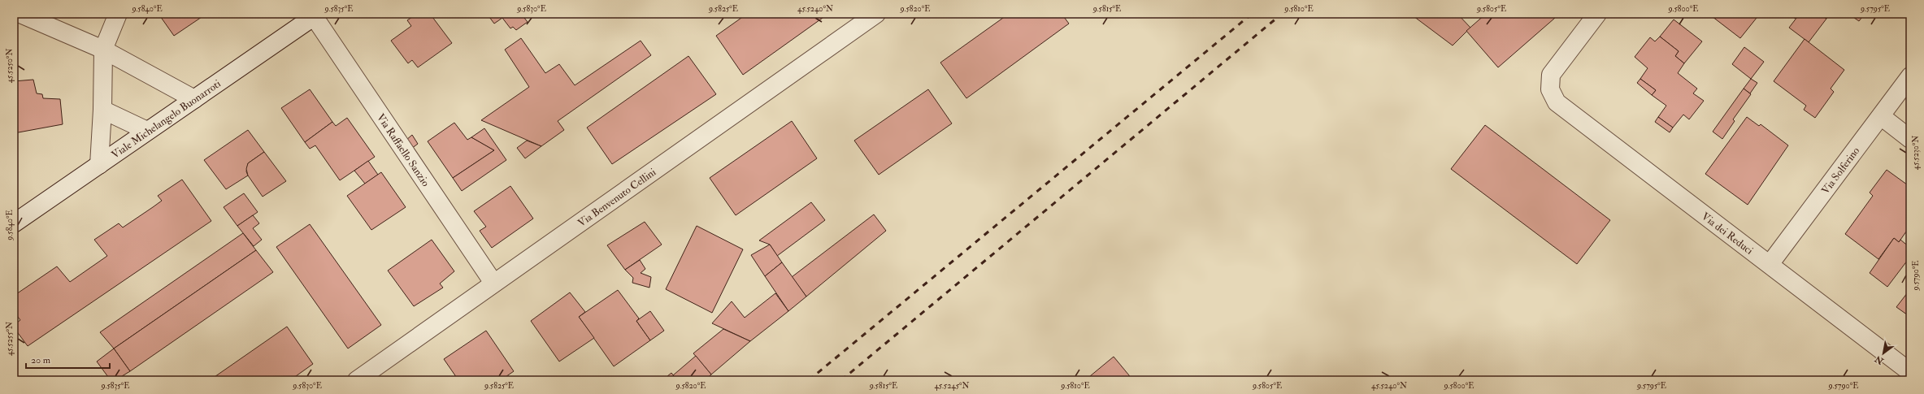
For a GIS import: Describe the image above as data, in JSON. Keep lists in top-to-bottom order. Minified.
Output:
{"streets":{"street":["Viale Michelangelo Buonarroti","Via Raffaello Sanzio","Via Solferino","Via Benvenuto Cellini","Via dei Reduci"]},"crossings":[["Viale Michelangelo Buonarroti","Via Raffaello Sanzio"],["Via Raffaello Sanzio","Via Benvenuto Cellini"],["Via Solferino","Via dei Reduci"]],"scale_bar":"20 m","north":"bottom left","coordinates":["9.5840°E","9.5835°E","9.5830°E","9.5825°E","45.5240°N","9.5820°E","9.5815°E","9.5810°E","9.5805°E","9.5800°E","9.5795°E","45.5250°N","45.5230°N","9.5790°E","45.5255°N","45.5245°N"]}
